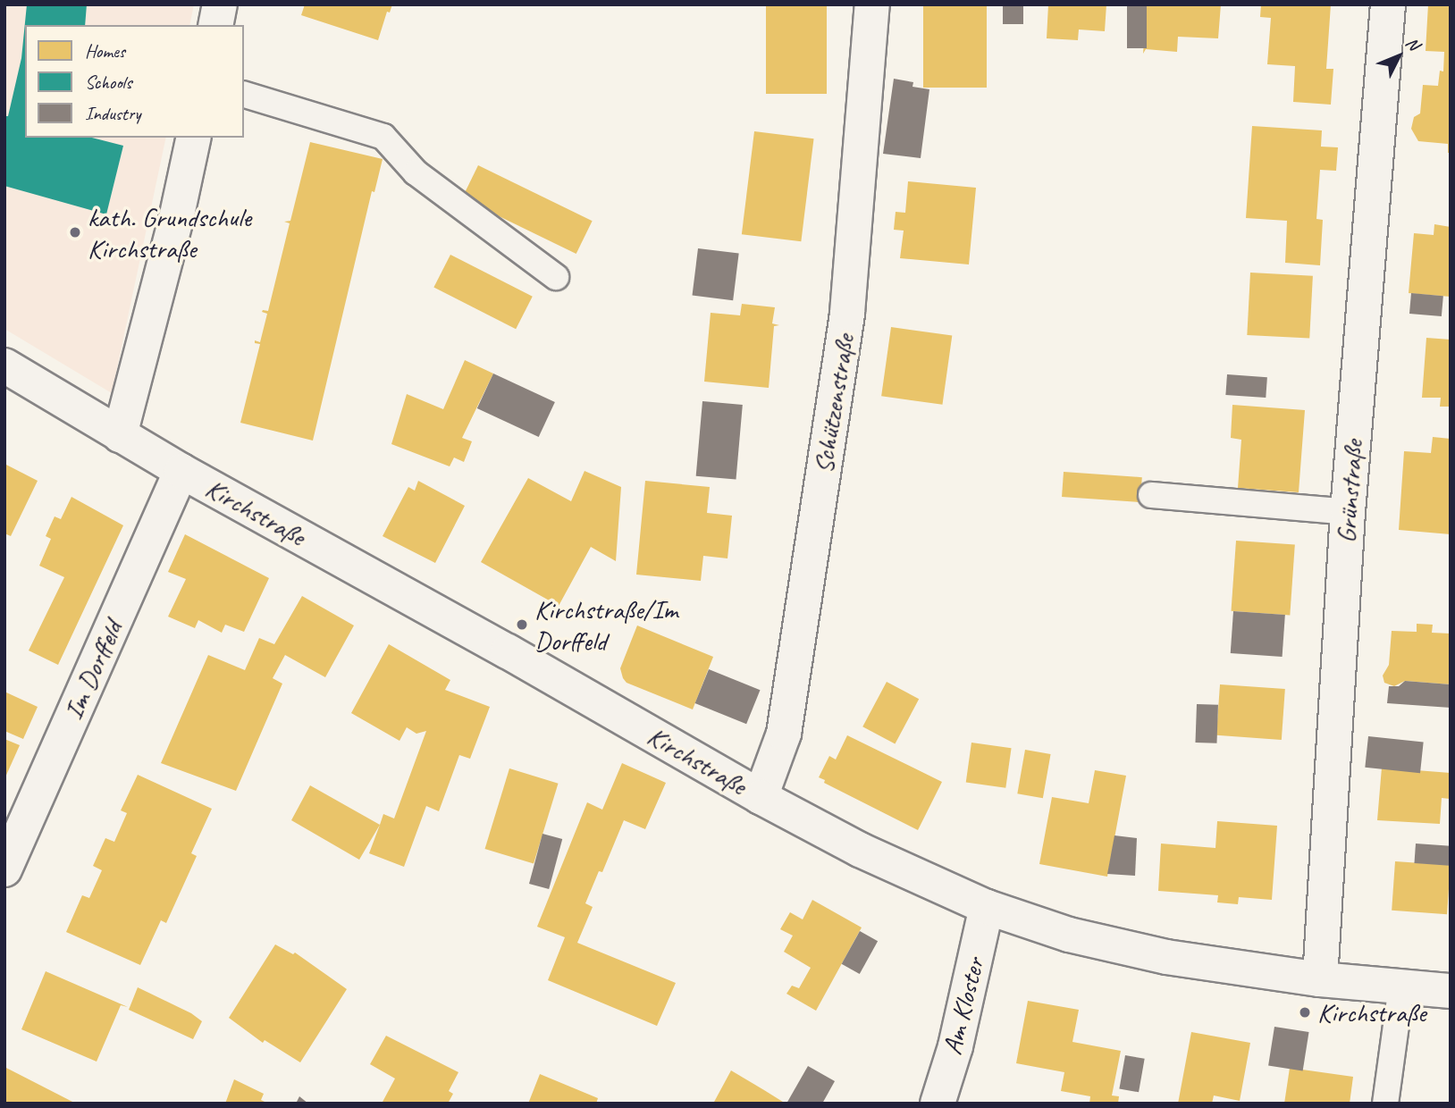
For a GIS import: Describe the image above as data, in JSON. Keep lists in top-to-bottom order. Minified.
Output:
{"streets":{"street":["Schützenstraße","Grünstraße","Kirchstraße","Im Dorffeld","Am Kloster"]},"crossings":[["Schützenstraße","Kirchstraße"],["Grünstraße","Kirchstraße"],["Kirchstraße","Im Dorffeld"],["Kirchstraße","Am Kloster"]],"places":["kath. Grundschule Kirchstraße","Kirchstraße/Im Dorffeld","Kirchstraße"],"legend":["Homes","Schools","Industry"],"north":"top right"}
